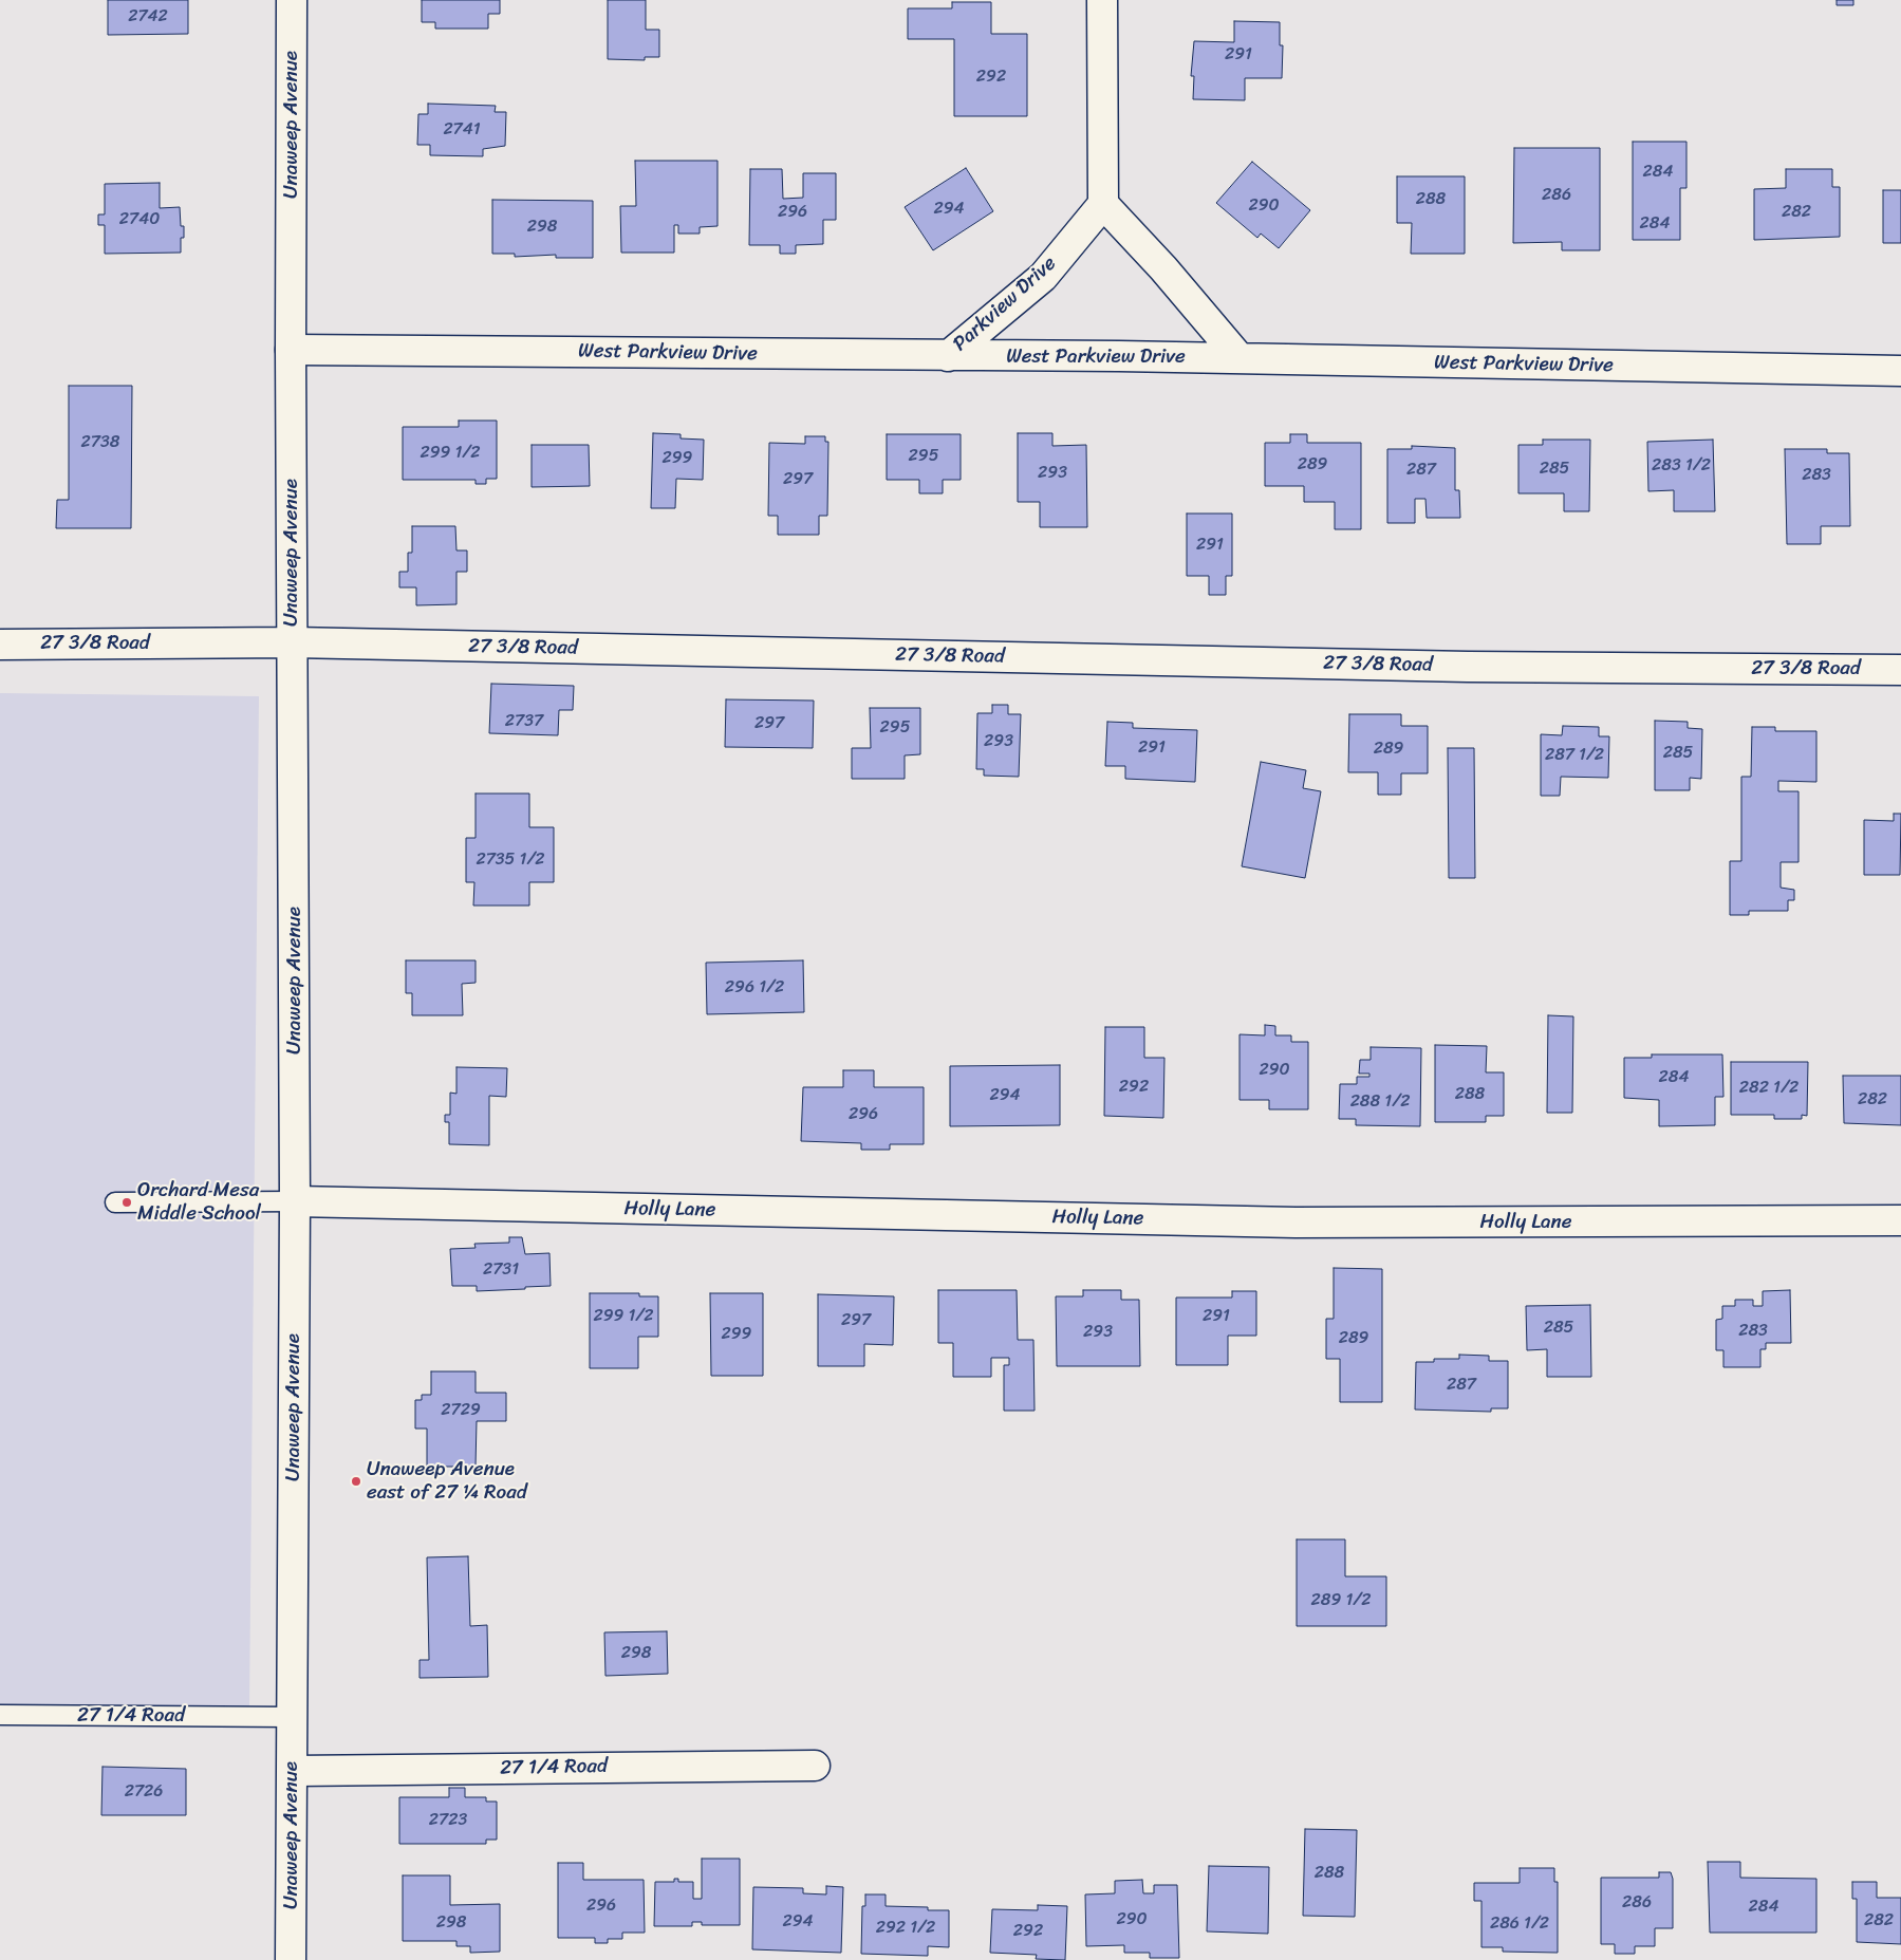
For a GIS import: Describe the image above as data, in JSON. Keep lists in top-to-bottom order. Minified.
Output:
{"streets":{"street":["Unaweep Avenue","Parkview Drive","West Parkview Drive","27 3/8 Road","Holly Lane","27 1/4 Road"]},"crossings":[["Unaweep Avenue","West Parkview Drive"],["Unaweep Avenue","27 3/8 Road"],["Unaweep Avenue","Holly Lane"],["Unaweep Avenue","27 1/4 Road"],["Parkview Drive","West Parkview Drive"]],"places":["Orchard Mesa Middle School","Unaweep Avenue east of 27 ¼ Road"],"house_numbers":["2742","291","292","2741","284","286","288","290","294","296","282","2740","284","298","2738","299 1/2","295","299","289","283 1/2","285","287","293","283","297","291","2737","297","295","293","291","289","285","287 1/2","2735 1/2","296 1/2","290","284","292","282 1/2","288","294","282","288 1/2","296","2731","299 1/2","291","297","285","283","293","299","289","287","2729","289 1/2","298","2726","2723","288","286","296","284","290","282","294","298","286 1/2","292 1/2","292"]}
